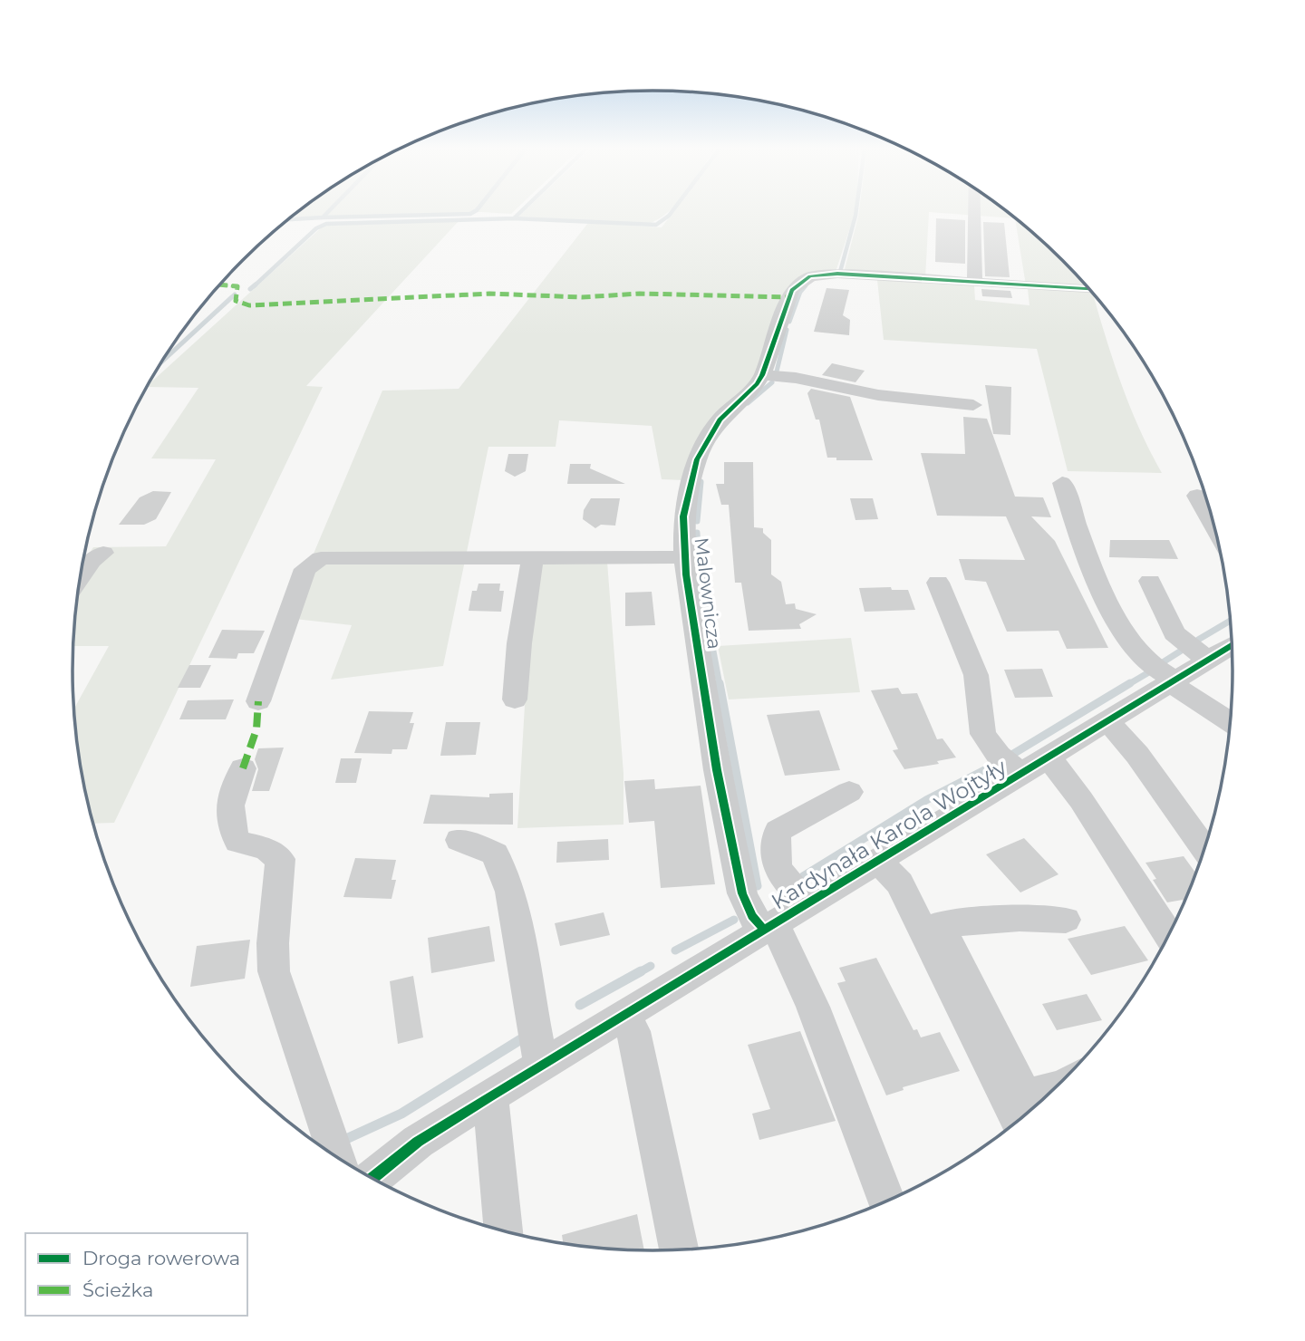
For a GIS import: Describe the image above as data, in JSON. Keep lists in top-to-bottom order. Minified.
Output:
{"streets":{"street":["Malownicza","Kardynała Karola Wojtyły"]},"crossings":[["Malownicza","Kardynała Karola Wojtyły"]],"legend":["Droga rowerowa","Ścieżka"]}
